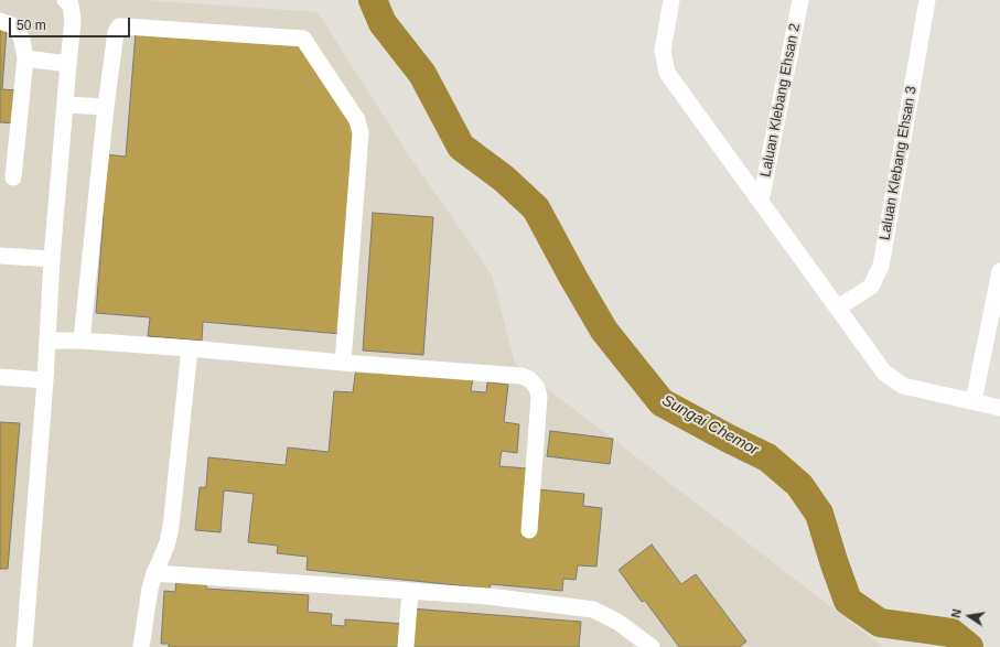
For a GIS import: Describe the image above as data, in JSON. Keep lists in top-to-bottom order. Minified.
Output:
{"streets":{"street":["Laluan Klebang Ehsan 2","Laluan Klebang Ehsan 3"]},"water":["Sungai Chemor"],"scale_bar":"50 m","north":"left"}
